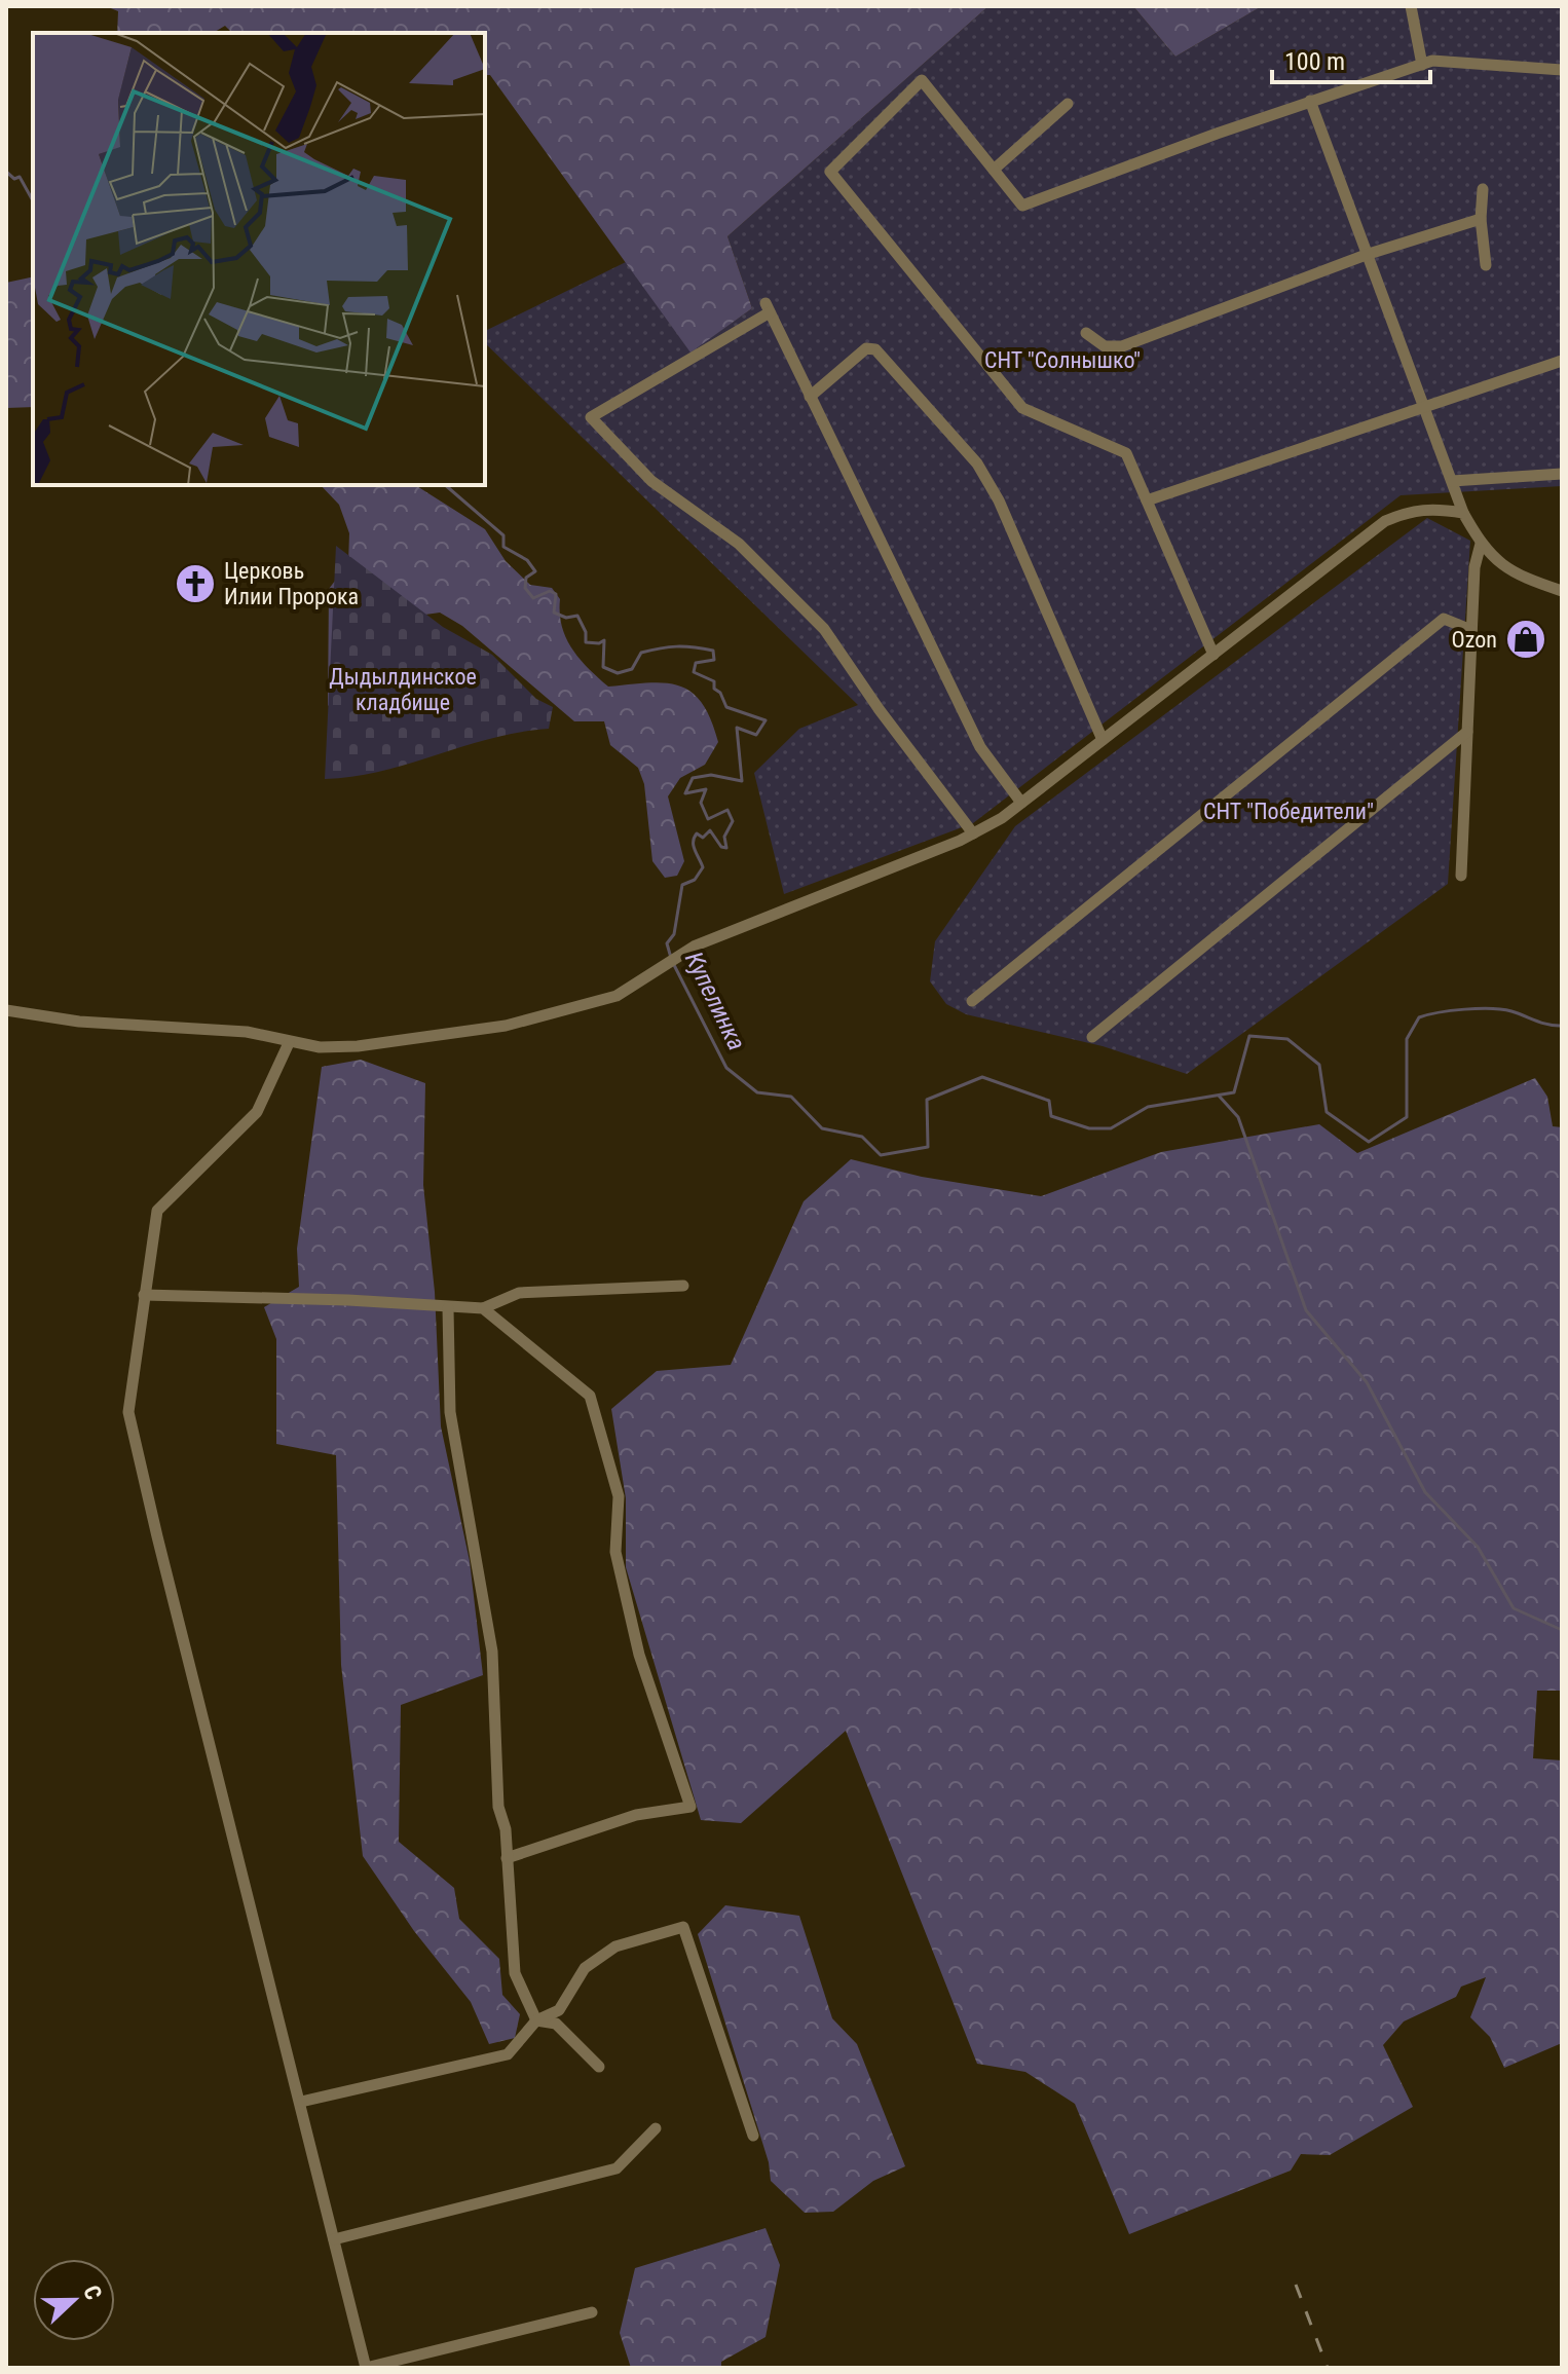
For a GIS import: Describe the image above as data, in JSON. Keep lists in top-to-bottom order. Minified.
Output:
{"water":["Купелинка"],"parks":["СНТ \"Солнышко\"","Дыдылдинское кладбище","СНТ \"Победители\""],"places":{"church":["Церковь Илии Пророка"],"shop":["Ozon"]},"scale_bar":"100 m","north":"right"}
